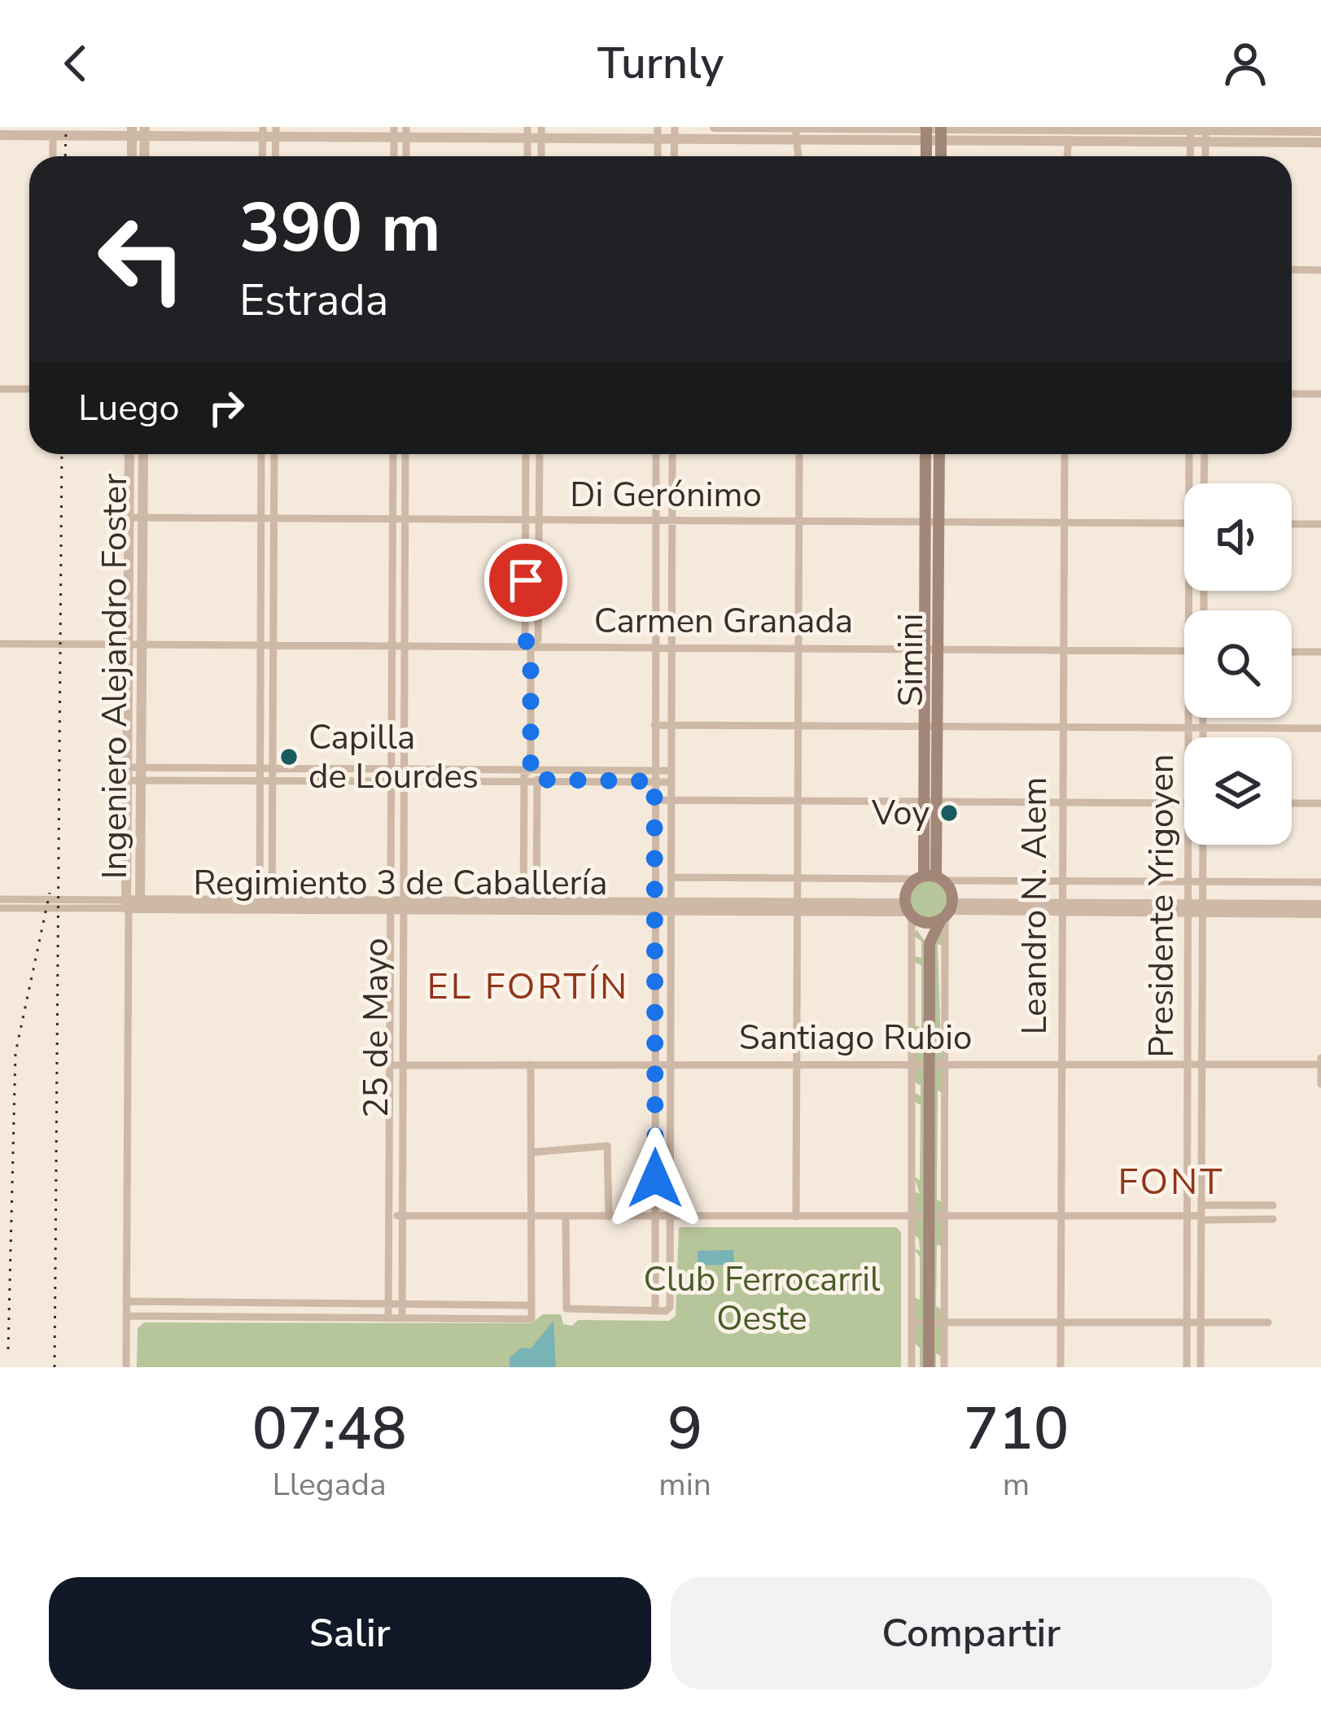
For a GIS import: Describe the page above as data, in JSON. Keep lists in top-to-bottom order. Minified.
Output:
{"streets":{"main road":["Simini"],"street":["Di Gerónimo","Carmen Granada","Ingeniero Alejandro Foster","Regimiento 3 de Caballería","Leandro N. Alem","Presidente Yrigoyen","25 de Mayo","Santiago Rubio"]},"crossings":[["Di Gerónimo","Simini"],["Di Gerónimo","Ingeniero Alejandro Foster"],["Di Gerónimo","Leandro N. Alem"],["Di Gerónimo","25 de Mayo"],["Carmen Granada","Simini"],["Carmen Granada","Ingeniero Alejandro Foster"],["Carmen Granada","Leandro N. Alem"],["Carmen Granada","25 de Mayo"],["Ingeniero Alejandro Foster","Regimiento 3 de Caballería"],["Regimiento 3 de Caballería","25 de Mayo"],["Leandro N. Alem","Santiago Rubio"],["Presidente Yrigoyen","Santiago Rubio"],["25 de Mayo","Santiago Rubio"]],"districts":["EL FORTÍN","FONT"],"parks":["Club Ferrocarril Oeste"],"places":["Capilla de Lourdes","Voy"],"page":{"header":"Turnly","turn":["390 m","Estrada"],"then":"Luego","eta":["07:48","Llegada","9","min","710","m"],"buttons":["Salir","Compartir"]}}
